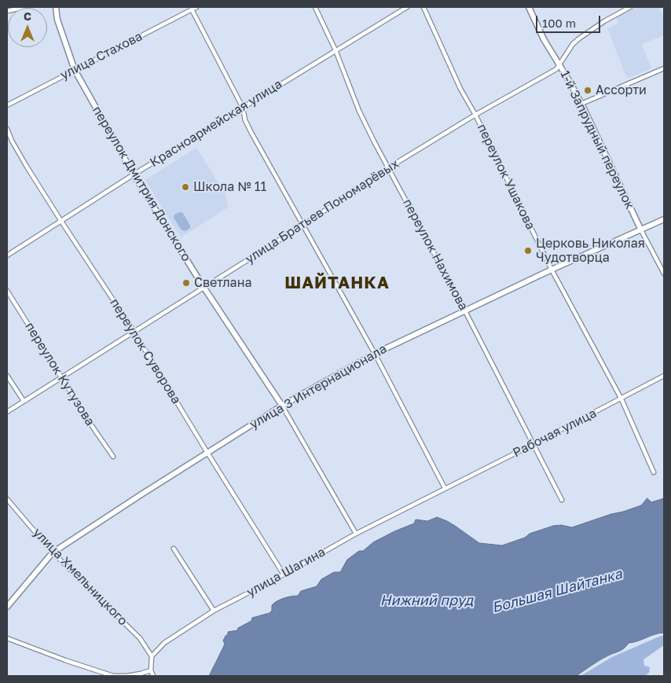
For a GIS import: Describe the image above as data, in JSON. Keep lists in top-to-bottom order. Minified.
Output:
{"streets":{"street":["улица Стахова","Красноармейская улица","1-й Запрудный переулок","переулок Ушакова","переулок Дмитрия Донского","улица Братьев Пономарёвых","переулок Нахимова","переулок Суворова","переулок Кутузова","улица 3 Интернационала","Рабочая улица","улица Шагина","улица Хмельницкого"]},"crossings":[["улица Стахова","переулок Дмитрия Донского"],["Красноармейская улица","переулок Дмитрия Донского"],["Красноармейская улица","переулок Нахимова"],["Красноармейская улица","переулок Суворова"],["1-й Запрудный переулок","улица Братьев Пономарёвых"],["1-й Запрудный переулок","улица 3 Интернационала"],["переулок Ушакова","улица Братьев Пономарёвых"],["переулок Ушакова","улица 3 Интернационала"],["переулок Ушакова","Рабочая улица"],["переулок Дмитрия Донского","улица Братьев Пономарёвых"],["переулок Дмитрия Донского","улица 3 Интернационала"],["переулок Дмитрия Донского","улица Шагина"],["улица Братьев Пономарёвых","переулок Нахимова"],["улица Братьев Пономарёвых","переулок Суворова"],["улица Братьев Пономарёвых","переулок Кутузова"],["переулок Нахимова","улица 3 Интернационала"],["переулок Нахимова","Рабочая улица"],["переулок Суворова","улица 3 Интернационала"],["переулок Суворова","улица Шагина"],["улица 3 Интернационала","улица Хмельницкого"],["Рабочая улица","улица Шагина"],["улица Шагина","улица Хмельницкого"]],"districts":["ШАЙТАНКА"],"water":["Большая Шайтанка","Нижний пруд"],"places":["Ассорти","Школа № 11","Церковь Николая Чудотворца","Светлана"],"scale_bar":"100 m","north":"top"}
